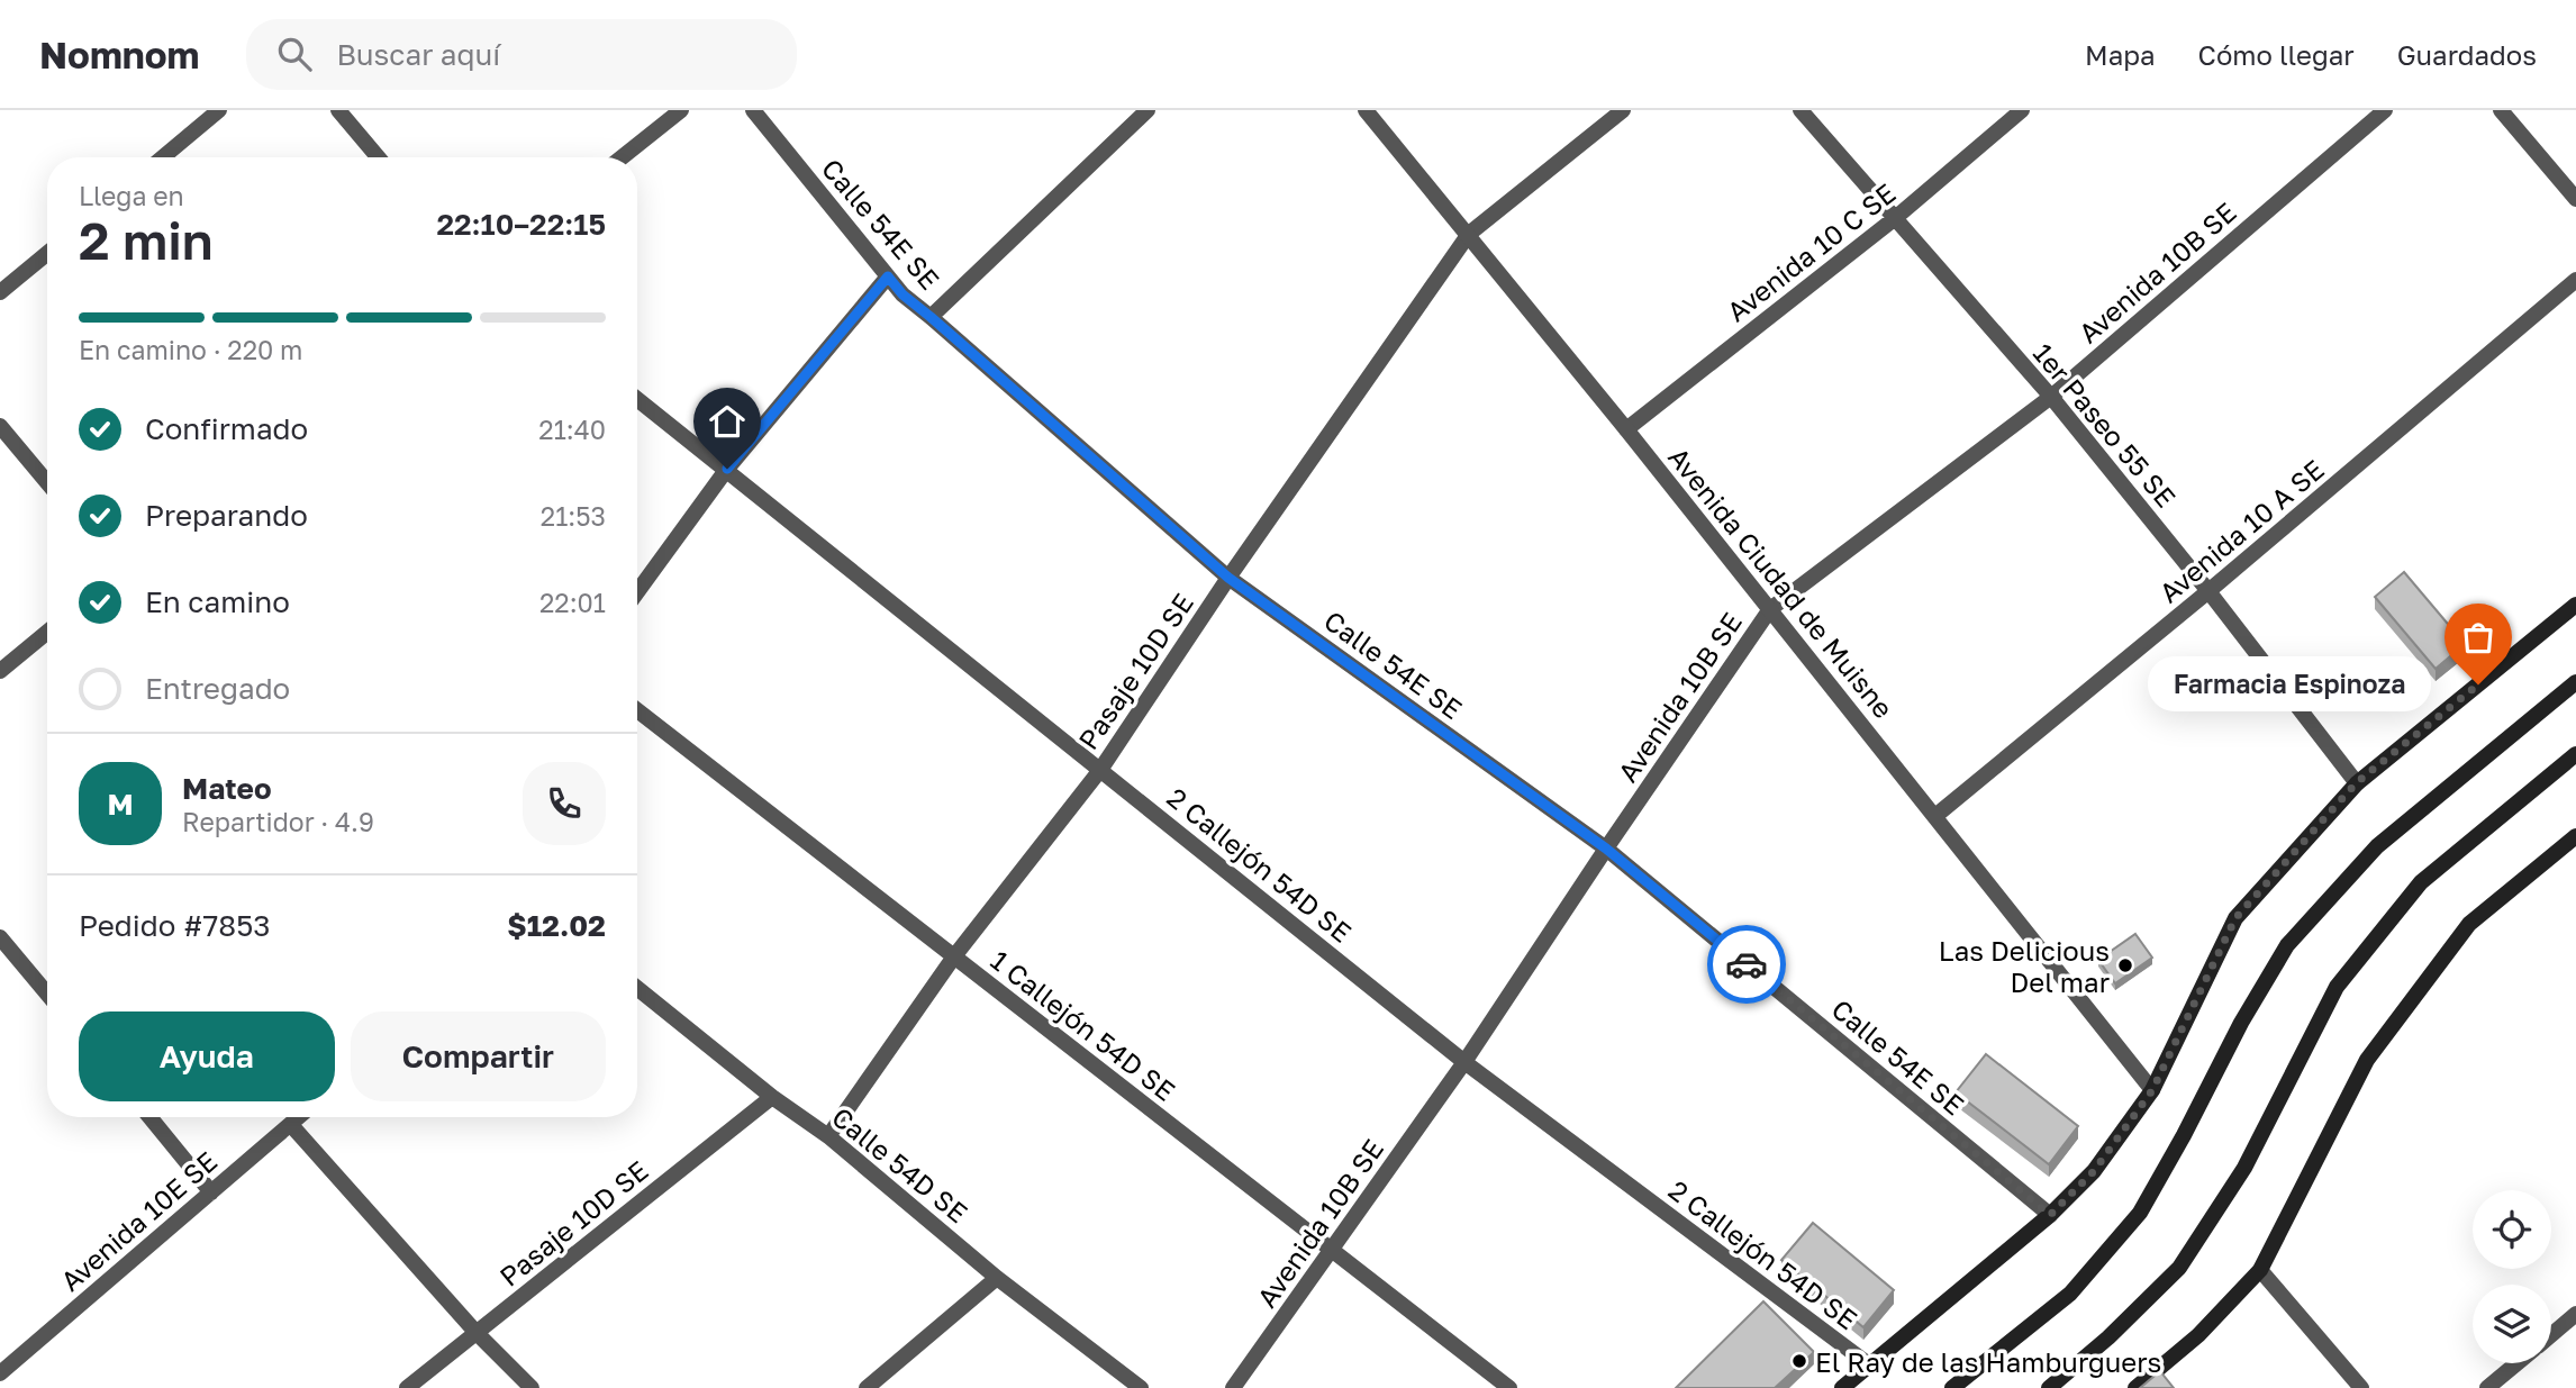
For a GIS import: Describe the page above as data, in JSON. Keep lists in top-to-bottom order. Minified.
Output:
{"streets":{"street":["Calle 54E SE","Avenida 10 C SE","Avenida 10B SE","1er Paseo 55 SE","Avenida 10 A SE","Avenida Ciudad de Muisne","Pasaje 10D SE","2 Callejón 54D SE","1 Callejón 54D SE","Calle 54D SE","Avenida 10E SE"]},"crossings":[["Calle 54E SE","Avenida 10B SE"],["Calle 54E SE","Pasaje 10D SE"],["Avenida 10 C SE","1er Paseo 55 SE"],["Avenida 10 C SE","Avenida Ciudad de Muisne"],["Avenida 10B SE","1er Paseo 55 SE"],["Avenida 10B SE","Avenida Ciudad de Muisne"],["Avenida 10B SE","2 Callejón 54D SE"],["Avenida 10B SE","1 Callejón 54D SE"],["1er Paseo 55 SE","Avenida 10 A SE"],["Avenida 10 A SE","Avenida Ciudad de Muisne"],["Avenida Ciudad de Muisne","Pasaje 10D SE"],["Pasaje 10D SE","2 Callejón 54D SE"],["Pasaje 10D SE","1 Callejón 54D SE"],["Pasaje 10D SE","Calle 54D SE"]],"places":["Farmacia Espinoza","Las Delicious Del mar","El Ray de las Hamburguers"],"page":{"header":"Nomnom","search":"Buscar aquí","nav":["Mapa","Cómo llegar","Guardados"],"heading":["2 min","Llega en","22:10–22:15"],"panel":["Mateo","Repartidor · 4.9","Pedido #7853","$12.02"],"bar":"En camino · 220 m","list":[["Confirmado","21:40"],["Preparando","21:53"],["En camino","22:01"],"Entregado"],"bubble":"Farmacia Espinoza","round":"M","buttons":["Ayuda","Compartir"]}}
